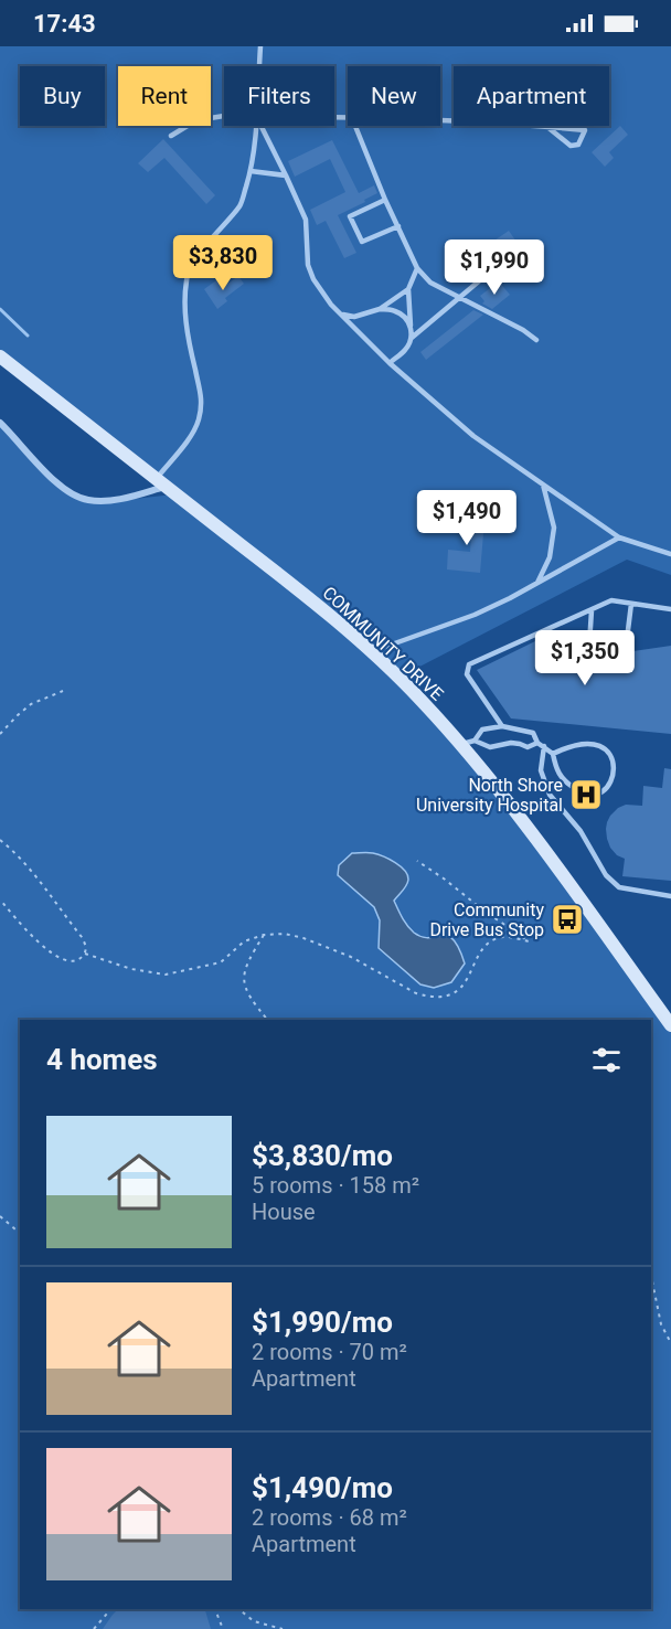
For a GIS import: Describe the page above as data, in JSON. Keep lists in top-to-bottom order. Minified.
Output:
{"streets":{"main road":["COMMUNITY DRIVE"]},"places":{"hospital":["North Shore University Hospital"],"bus stop":["Community Drive Bus Stop"]},"page":{"status":"17:43","chip":["Buy","Rent","Filters","New","Apartment"],"price":["$3,830","$1,990","$1,490","$1,350"],"heading":"4 homes","list":[{"name":"$3,830/mo","note":"5 rooms · 158 m² · House"},{"name":"$1,990/mo","note":"2 rooms · 70 m² · Apartment"},{"name":"$1,490/mo","note":"2 rooms · 68 m² · Apartment"}]}}
